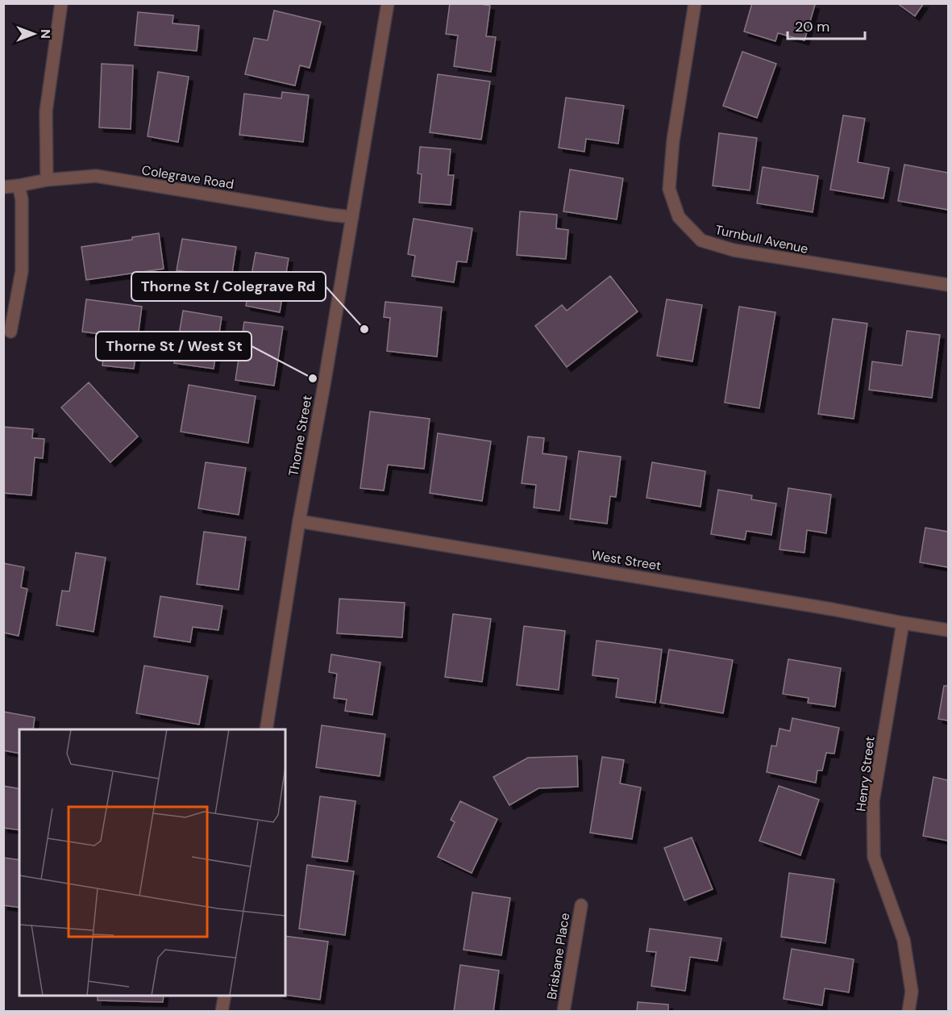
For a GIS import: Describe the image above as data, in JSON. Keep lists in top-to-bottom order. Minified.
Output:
{"streets":{"street":["Colegrave Road","Turnbull Avenue","Thorne Street","West Street","Henry Street","Brisbane Place"]},"crossings":[["Colegrave Road","Thorne Street"],["Thorne Street","West Street"],["West Street","Henry Street"]],"places":["Thorne St / Colegrave Rd","Thorne St / West St"],"scale_bar":"20 m","north":"right"}
